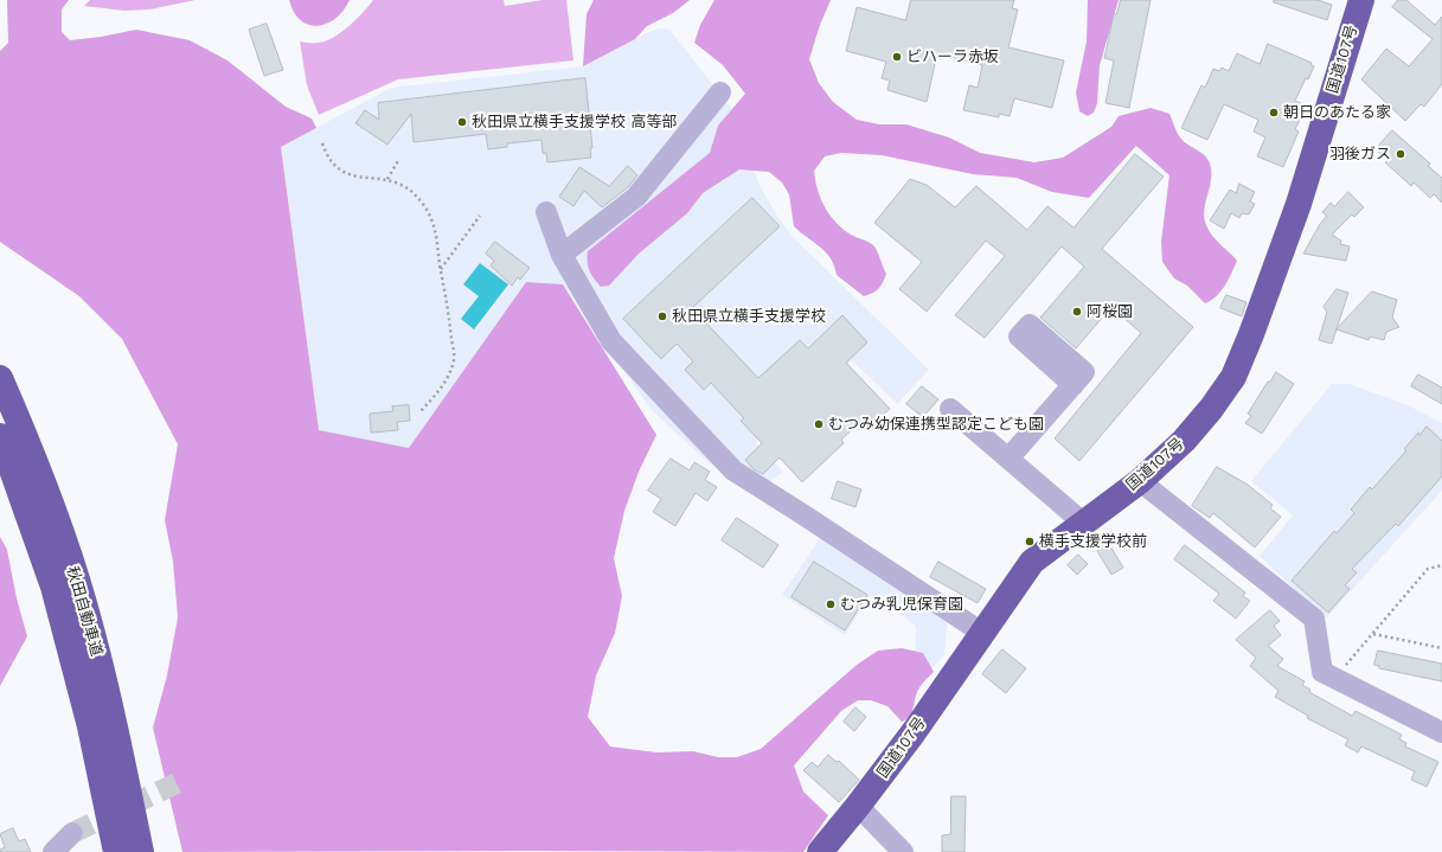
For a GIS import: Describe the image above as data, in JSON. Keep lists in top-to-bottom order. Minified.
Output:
{"streets":{"highway":["国道107号","秋田自動車道"]},"places":["ビハーラ赤坂","朝日のあたる家","秋田県立横手支援学校 高等部","羽後ガス","阿桜園","秋田県立横手支援学校","むつみ幼保連携型認定こども園","横手支援学校前","むつみ乳児保育園"]}
